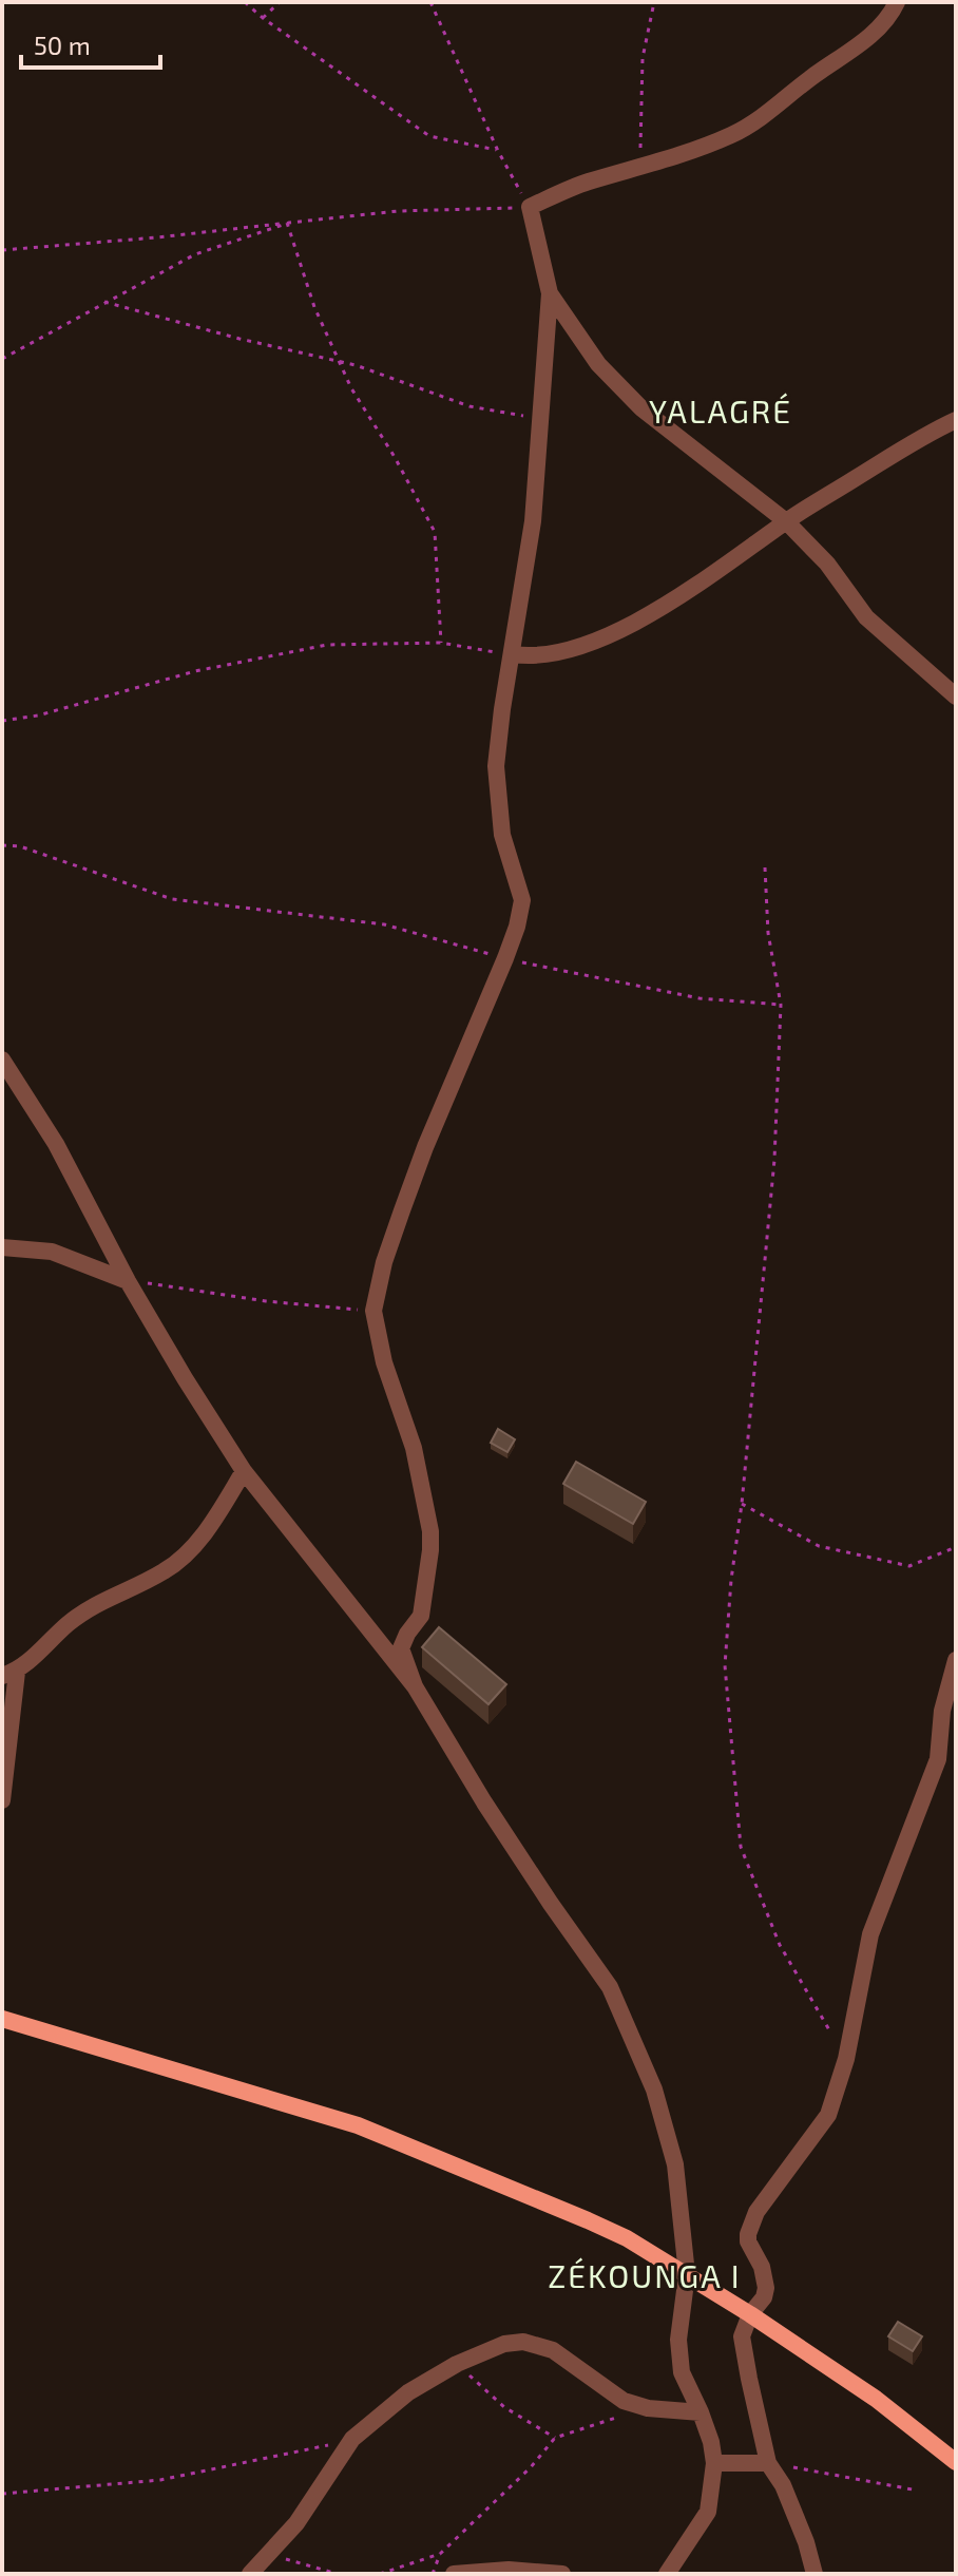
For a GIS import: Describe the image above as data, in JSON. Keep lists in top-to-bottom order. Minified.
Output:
{"districts":["YALAGRÉ","ZÉKOUNGA I"],"scale_bar":"50 m"}
